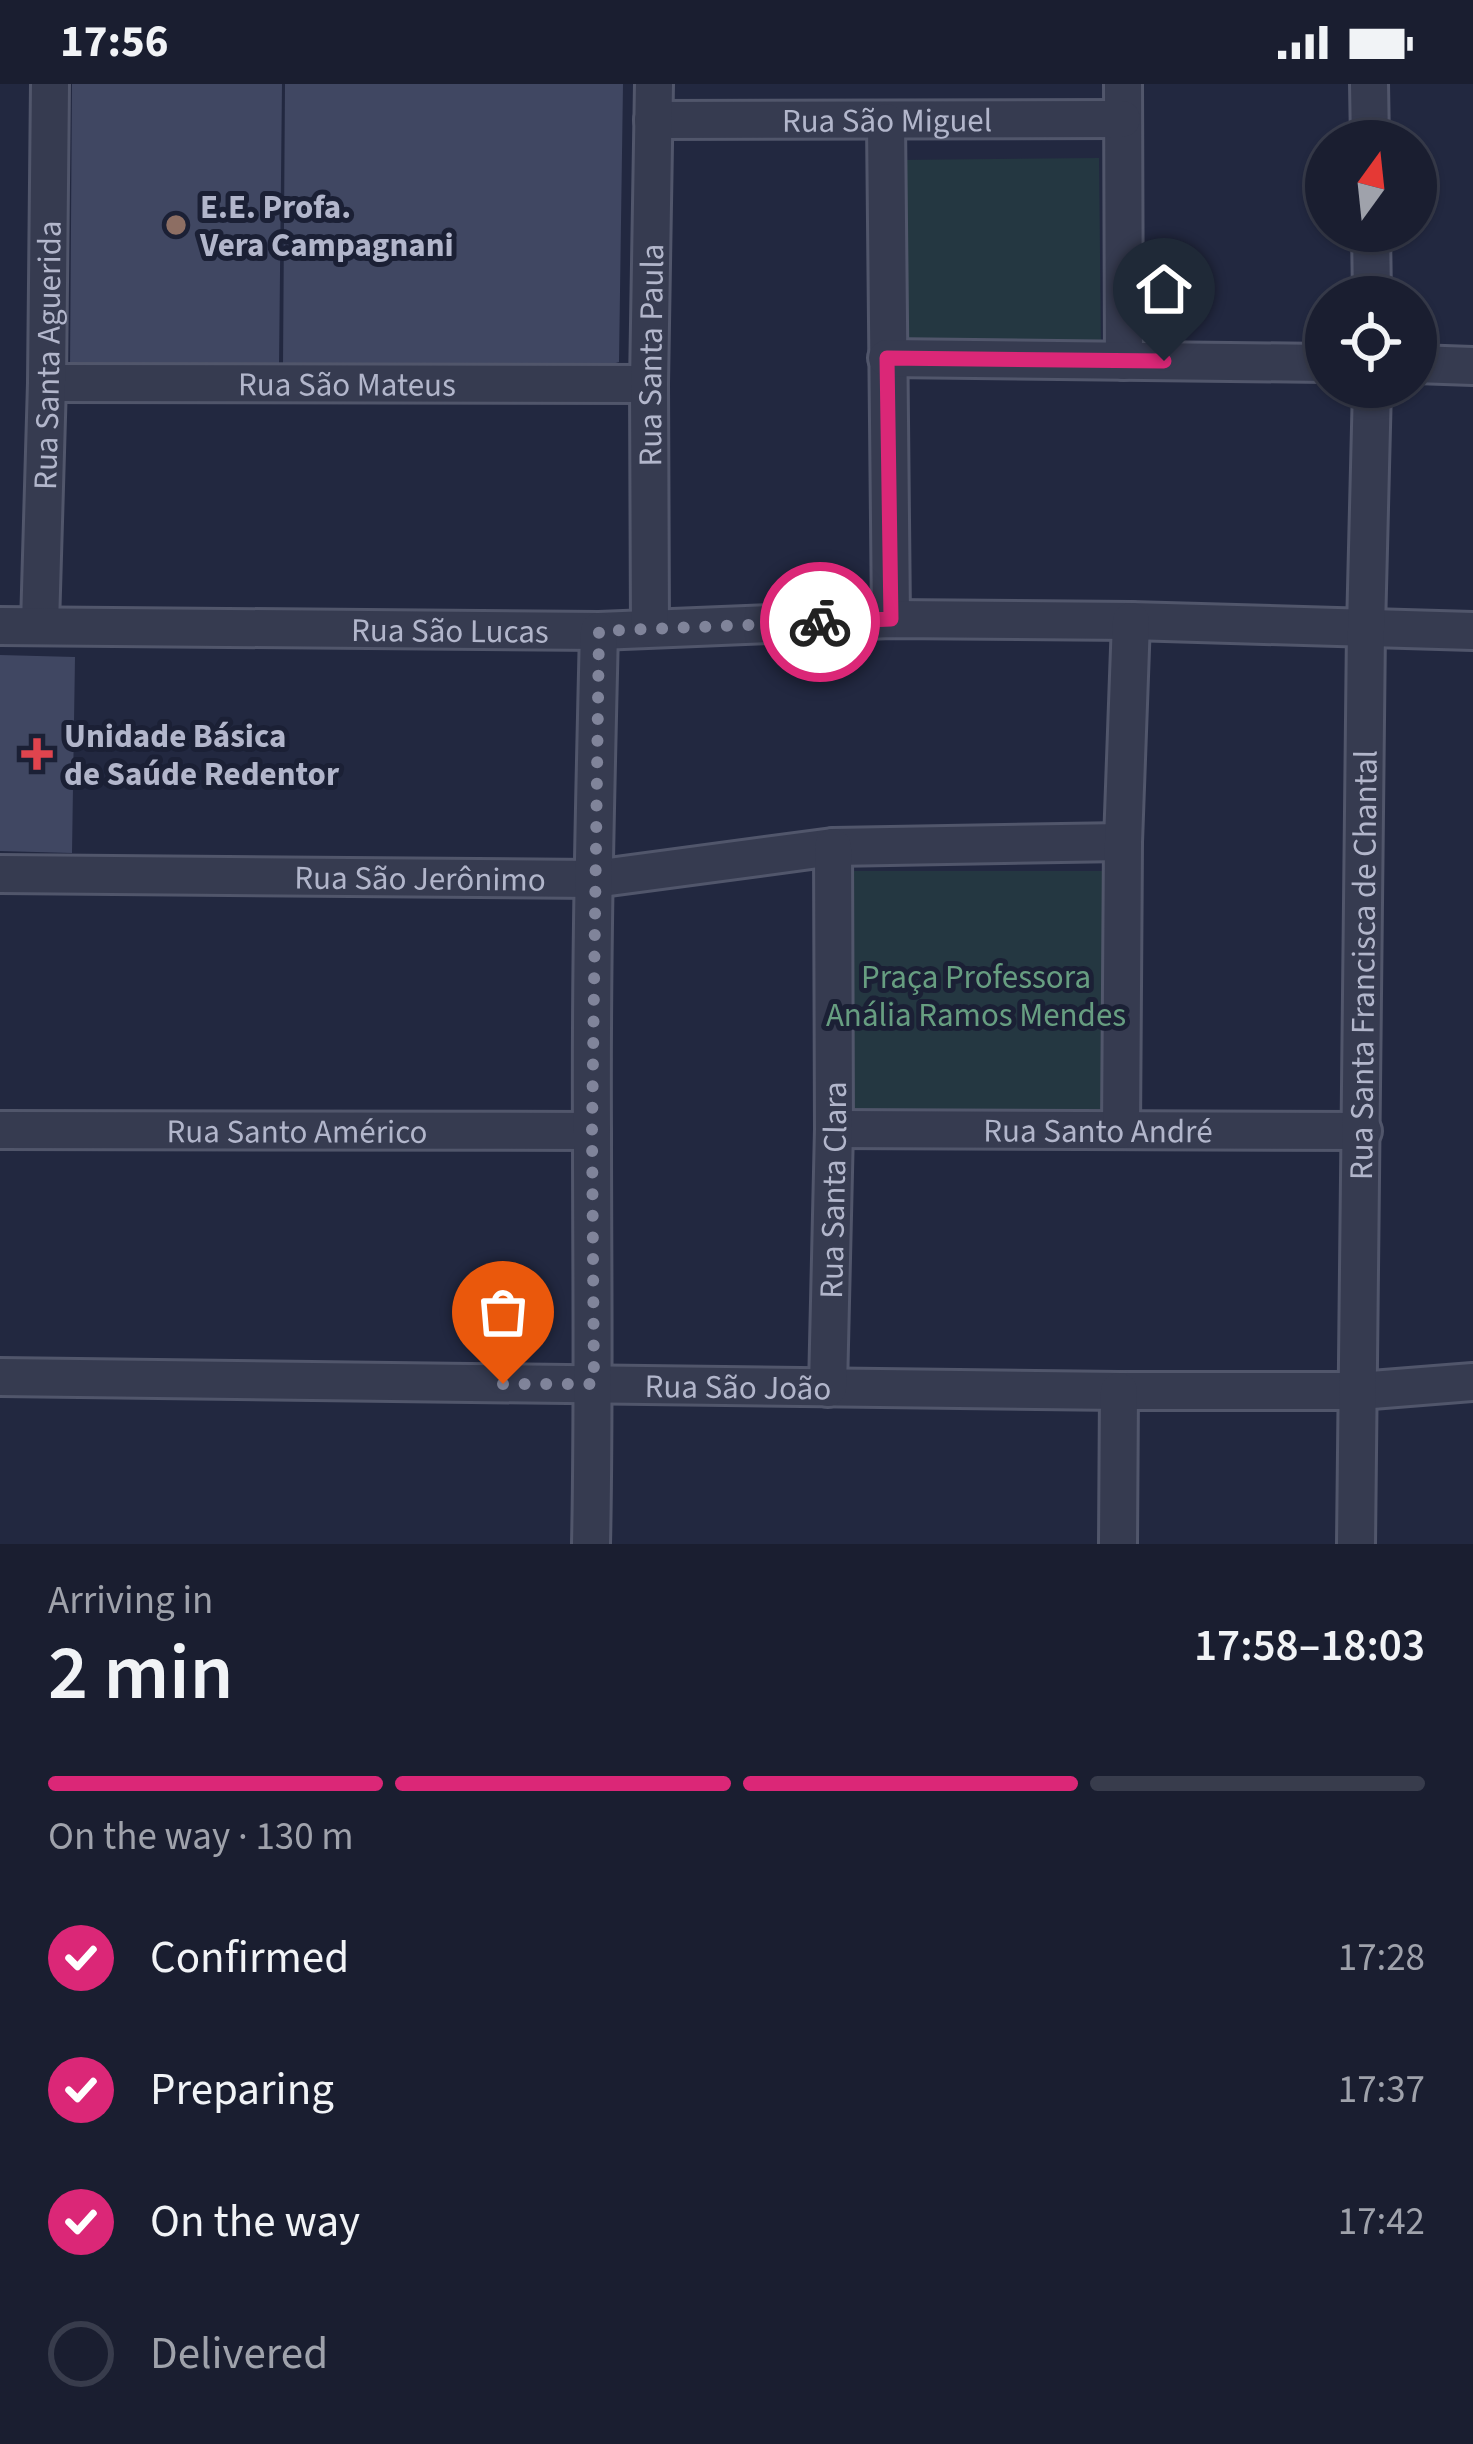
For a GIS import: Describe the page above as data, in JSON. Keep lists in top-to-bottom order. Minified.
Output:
{"streets":{"street":["Rua São Miguel","Rua Santa Aguerida","Rua Santa Paula","Rua São Mateus","Rua São Lucas","Rua São Jerônimo","Rua Santa Francisca de Chantal","Rua Santo André","Rua Santo Américo","Rua Santa Clara","Rua São João"]},"crossings":[["Rua São Miguel","Rua Santa Paula"],["Rua Santa Aguerida","Rua São Mateus"],["Rua Santa Aguerida","Rua São Lucas"],["Rua Santa Paula","Rua São Mateus"],["Rua Santa Paula","Rua São Lucas"],["Rua São Lucas","Rua Santa Francisca de Chantal"],["Rua São Jerônimo","Rua Santa Clara"],["Rua Santa Francisca de Chantal","Rua Santo André"],["Rua Santa Francisca de Chantal","Rua São João"],["Rua Santo André","Rua Santa Clara"],["Rua Santa Clara","Rua São João"]],"parks":["Praça Professora Anália Ramos Mendes"],"places":{"other":["E.E. Profa. Vera Campagnani"],"health":["Unidade Básica de Saúde Redentor"]},"north":"top","page":{"status":"17:56","heading":["2 min","Arriving in","17:58–18:03"],"bar":"On the way · 130 m","list":[["Confirmed","17:28"],["Preparing","17:37"],["On the way","17:42"],"Delivered"]}}
